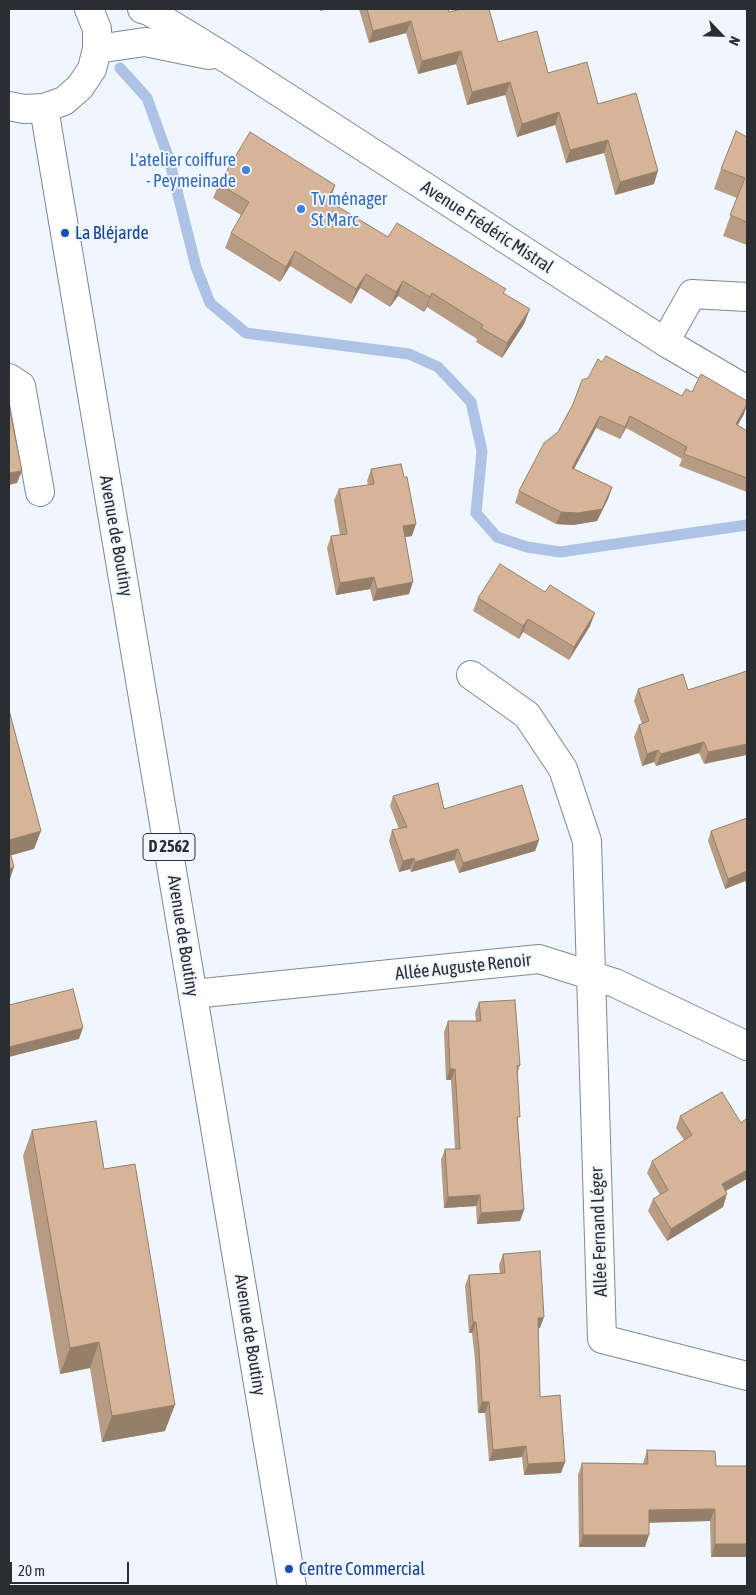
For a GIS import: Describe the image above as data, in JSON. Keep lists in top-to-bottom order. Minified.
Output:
{"streets":{"street":["Avenue Frédéric Mistral","Avenue de Boutiny","D 2562","Allée Auguste Renoir","Allée Fernand Léger"]},"crossings":[["Avenue de Boutiny","Allée Auguste Renoir"],["Allée Auguste Renoir","Allée Fernand Léger"]],"places":["L'atelier coiffure - Peymeinade","Tv ménager St Marc","La Bléjarde","Centre Commercial"],"scale_bar":"20 m","north":"bottom right"}
